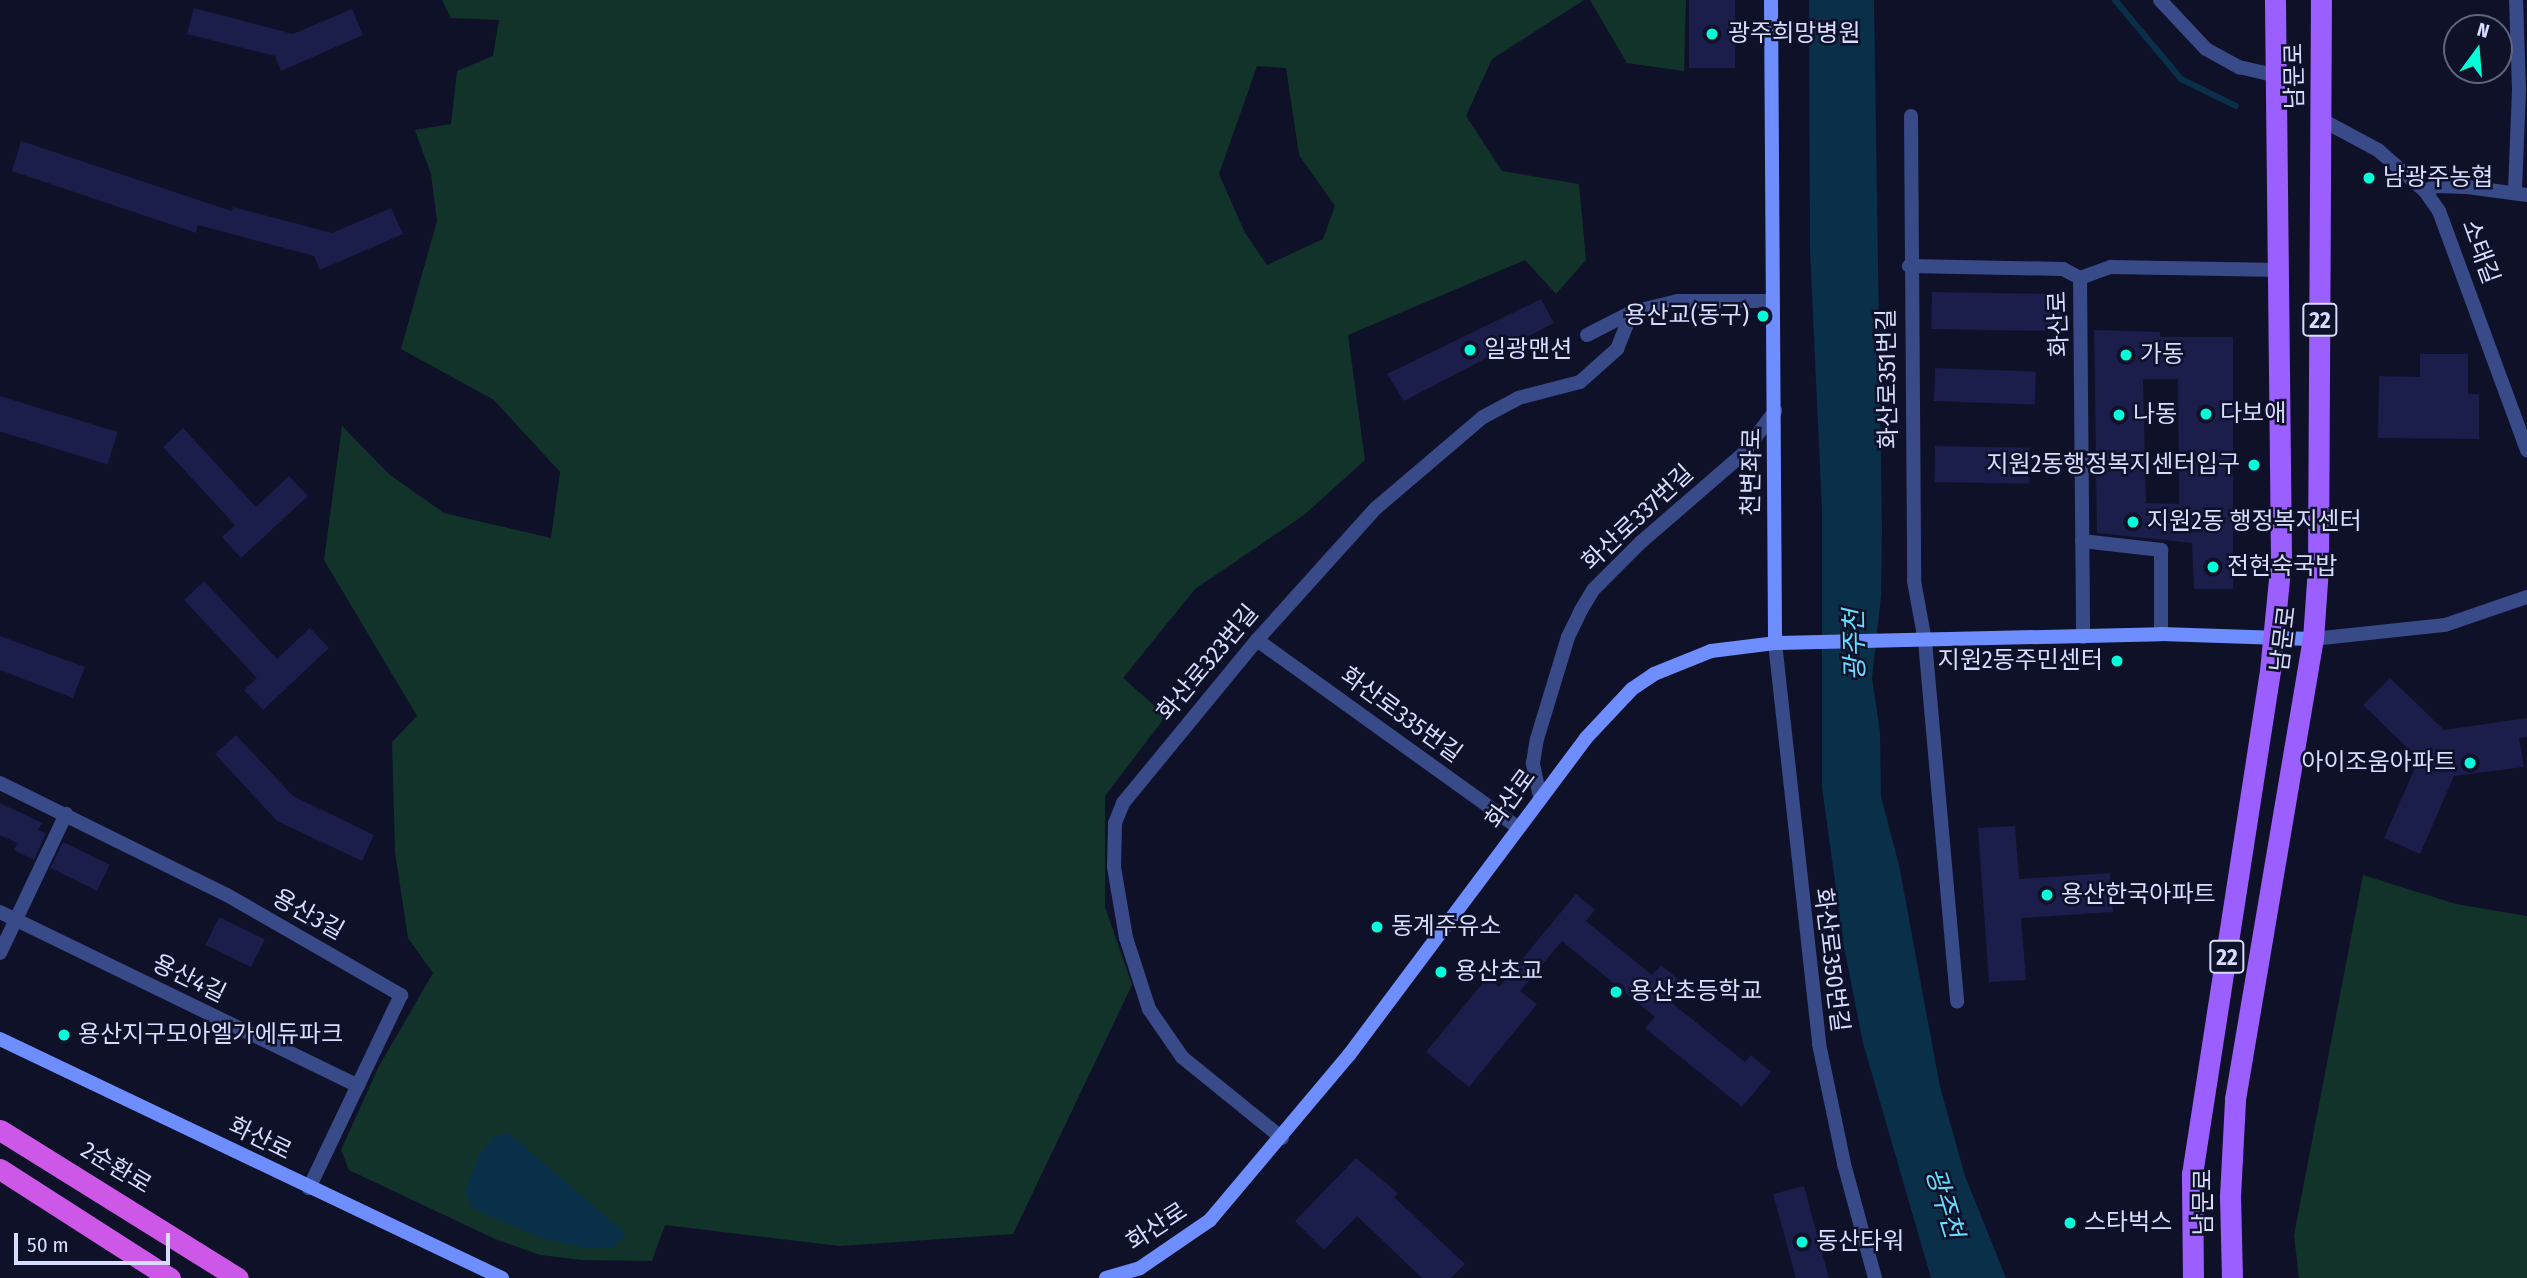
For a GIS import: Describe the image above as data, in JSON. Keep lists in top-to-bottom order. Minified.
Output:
{"streets":{"highway":["2순환로"],"main road":["남문로","22","화산로","천변좌로"],"street":["소태길","화산로351번길","화산로337번길","화산로323번길","화산로335번길","용산3길","화산로350번길","용산4길"]},"crossings":[["남문로","소태길"],["남문로","화산로"],["화산로","화산로351번길"],["화산로","천변좌로"],["화산로","화산로337번길"],["화산로","화산로323번길"],["화산로","화산로335번길"],["화산로","용산3길"],["화산로","화산로350번길"],["천변좌로","화산로337번길"],["천변좌로","화산로350번길"],["화산로323번길","화산로335번길"],["용산3길","용산4길"]],"water":["광주천"],"places":["광주희망병원","남광주농협","용산교(동구)","일광맨션","가동","다보애","나동","지원2동행정복지센터입구","지원2동 행정복지센터","전현숙국밥","지원2동주민센터","아이조움아파트","용산한국아파트","동계주유소","용산초교","용산초등학교","용산지구모아엘가에듀파크","스타벅스","동산타워"],"scale_bar":"50 m","north":"top"}
